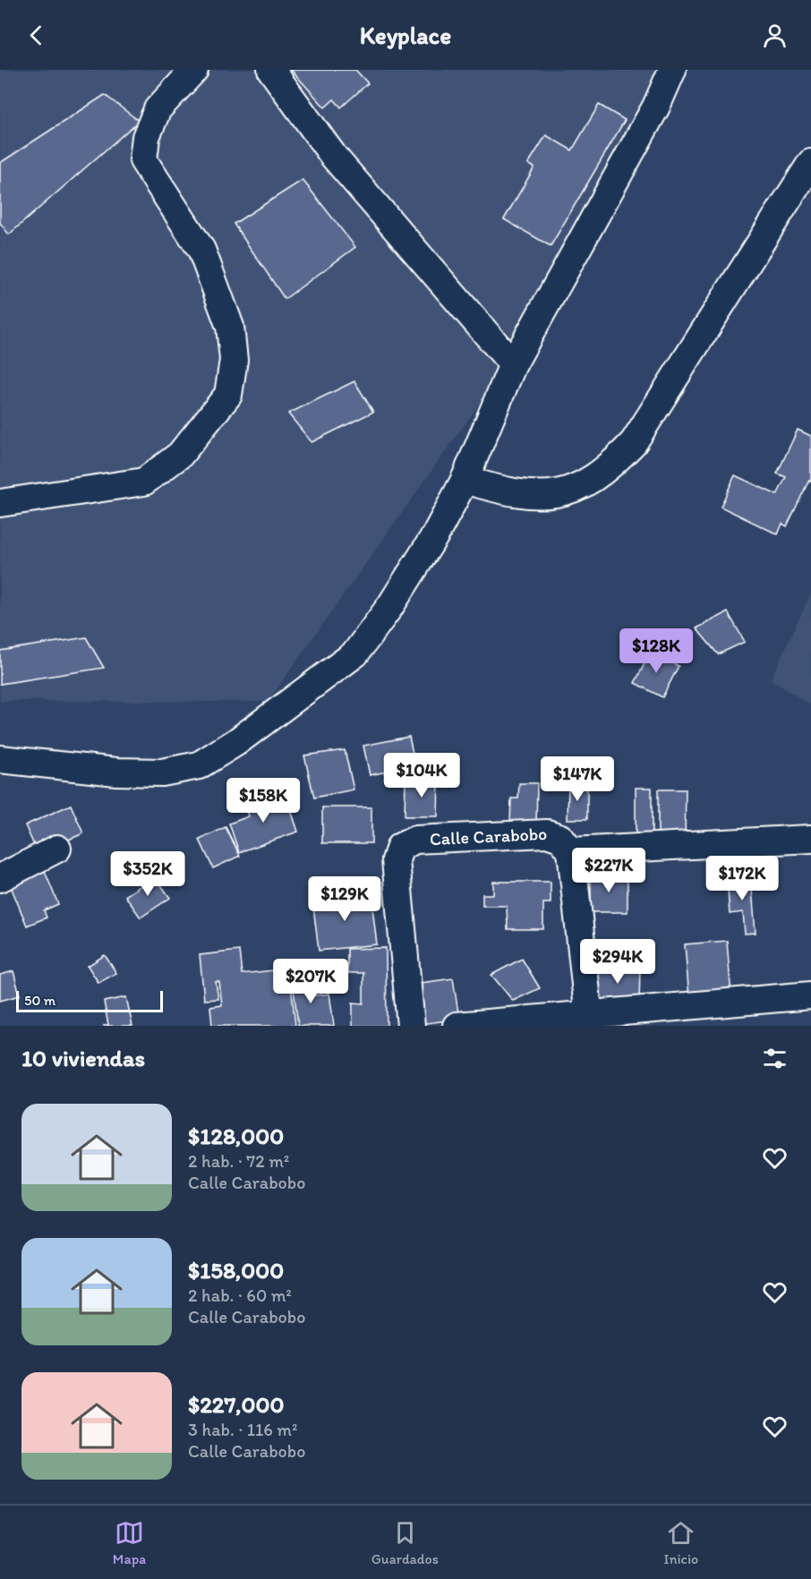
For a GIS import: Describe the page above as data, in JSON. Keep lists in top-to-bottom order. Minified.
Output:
{"streets":{"street":["Calle Carabobo"]},"scale_bar":"50 m","page":{"header":"Keyplace","price":["$128K","$104K","$147K","$158K","$227K","$352K","$172K","$129K","$294K","$207K"],"scale":"50 m","heading":"10 viviendas","list":[{"name":"$128,000","note":"2 hab. · 72 m² · Calle Carabobo"},{"name":"$158,000","note":"2 hab. · 60 m² · Calle Carabobo"},{"name":"$227,000","note":"3 hab. · 116 m² · Calle Carabobo"}],"tabs":["Mapa","Guardados","Inicio"]}}
